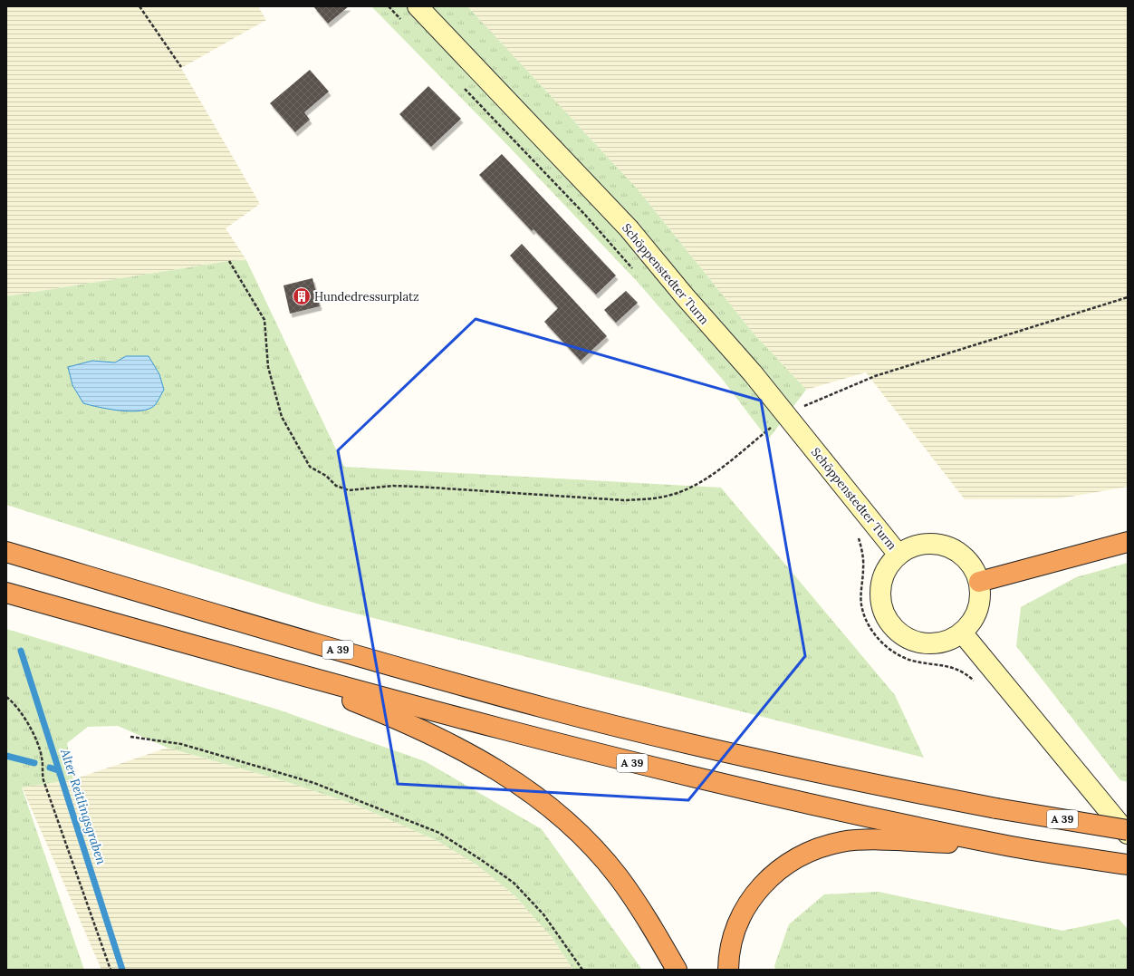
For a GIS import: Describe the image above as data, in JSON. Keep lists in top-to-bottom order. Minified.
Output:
{"streets":{"highway":["A 39"],"main road":["Schöppenstedter Turm"]},"water":["Alter Reitlingsgraben"],"places":{"building":["Hundedressurplatz"]}}
